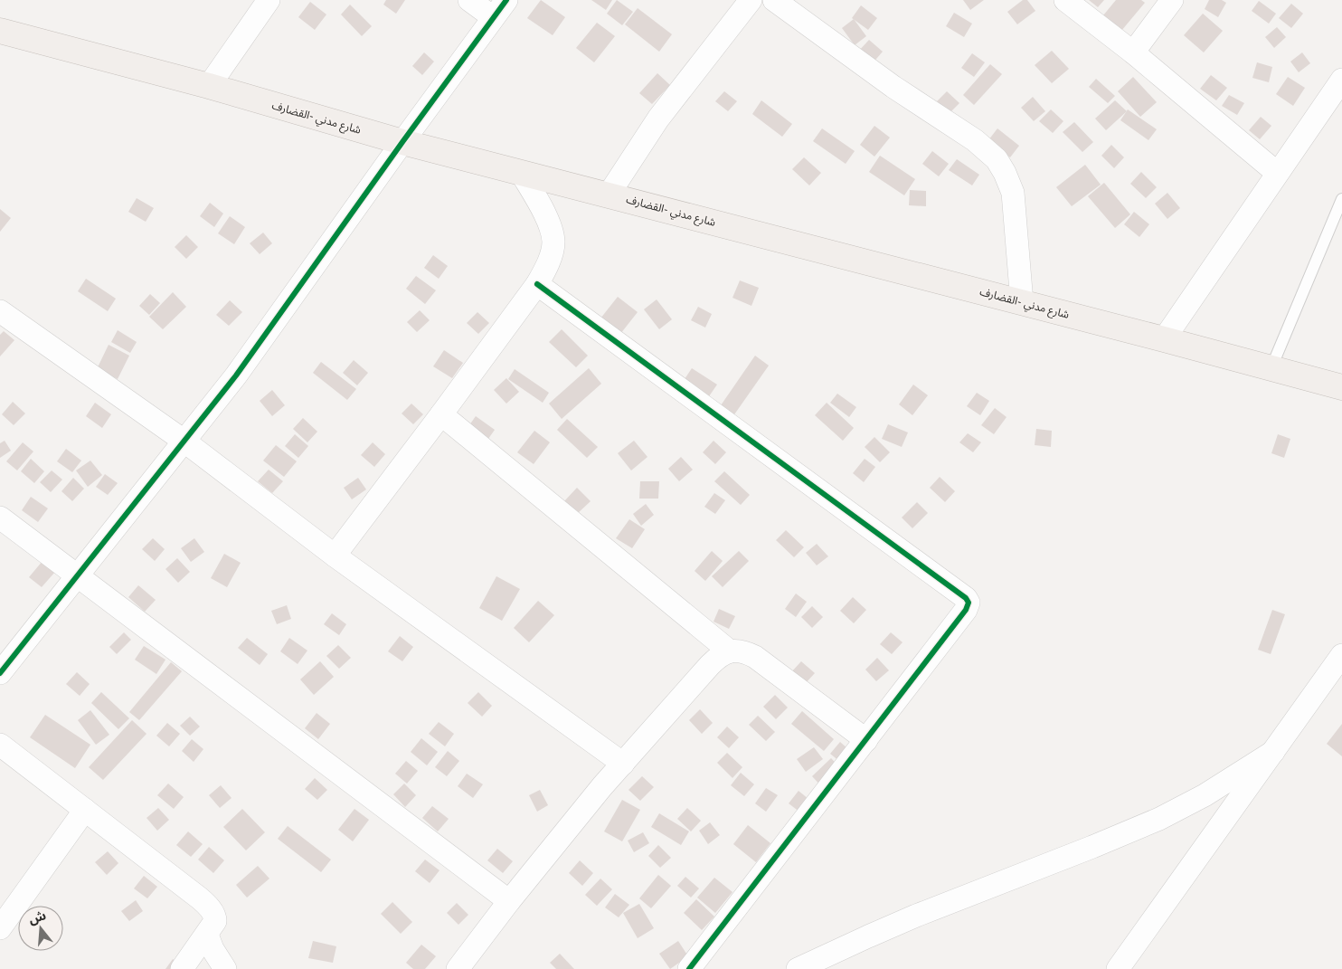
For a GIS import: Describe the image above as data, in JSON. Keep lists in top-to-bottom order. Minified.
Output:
{"streets":{"highway":["شارع مدني -القضارف"]},"north":"top"}
